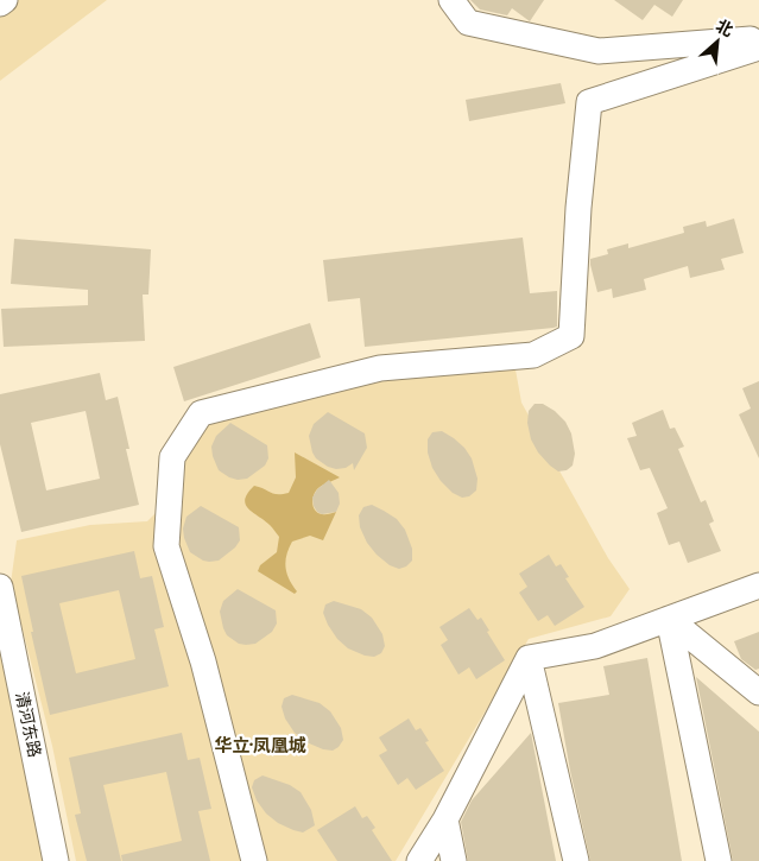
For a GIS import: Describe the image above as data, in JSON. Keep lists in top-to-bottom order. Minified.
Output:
{"streets":{"street":["清河东路"]},"districts":["华立·凤凰城"],"north":"top right"}
